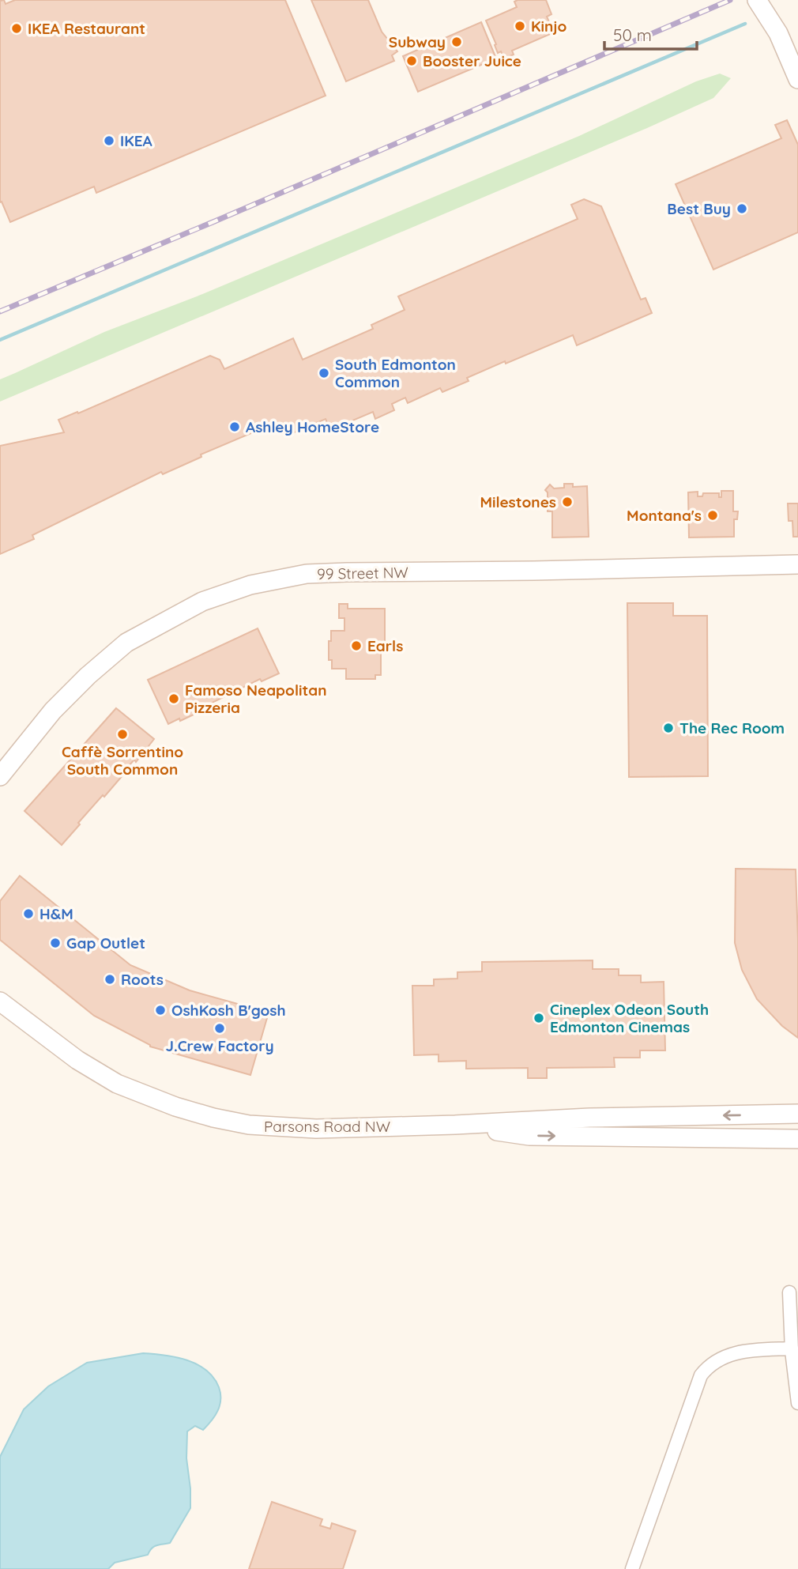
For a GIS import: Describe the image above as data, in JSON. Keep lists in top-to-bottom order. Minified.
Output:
{"streets":{"main road":["99 Street NW","Parsons Road NW"]},"places":["Kinjo","IKEA Restaurant","Subway","Booster Juice","IKEA","Best Buy","South Edmonton Common","Ashley HomeStore","Milestones","Montana's","Earls","Famoso Neapolitan Pizzeria","The Rec Room","Caffè Sorrentino South Common","H&M","Gap Outlet","Roots","OshKosh B'gosh","Cineplex Odeon South Edmonton Cinemas","J.Crew Factory"],"scale_bar":"50 m"}
